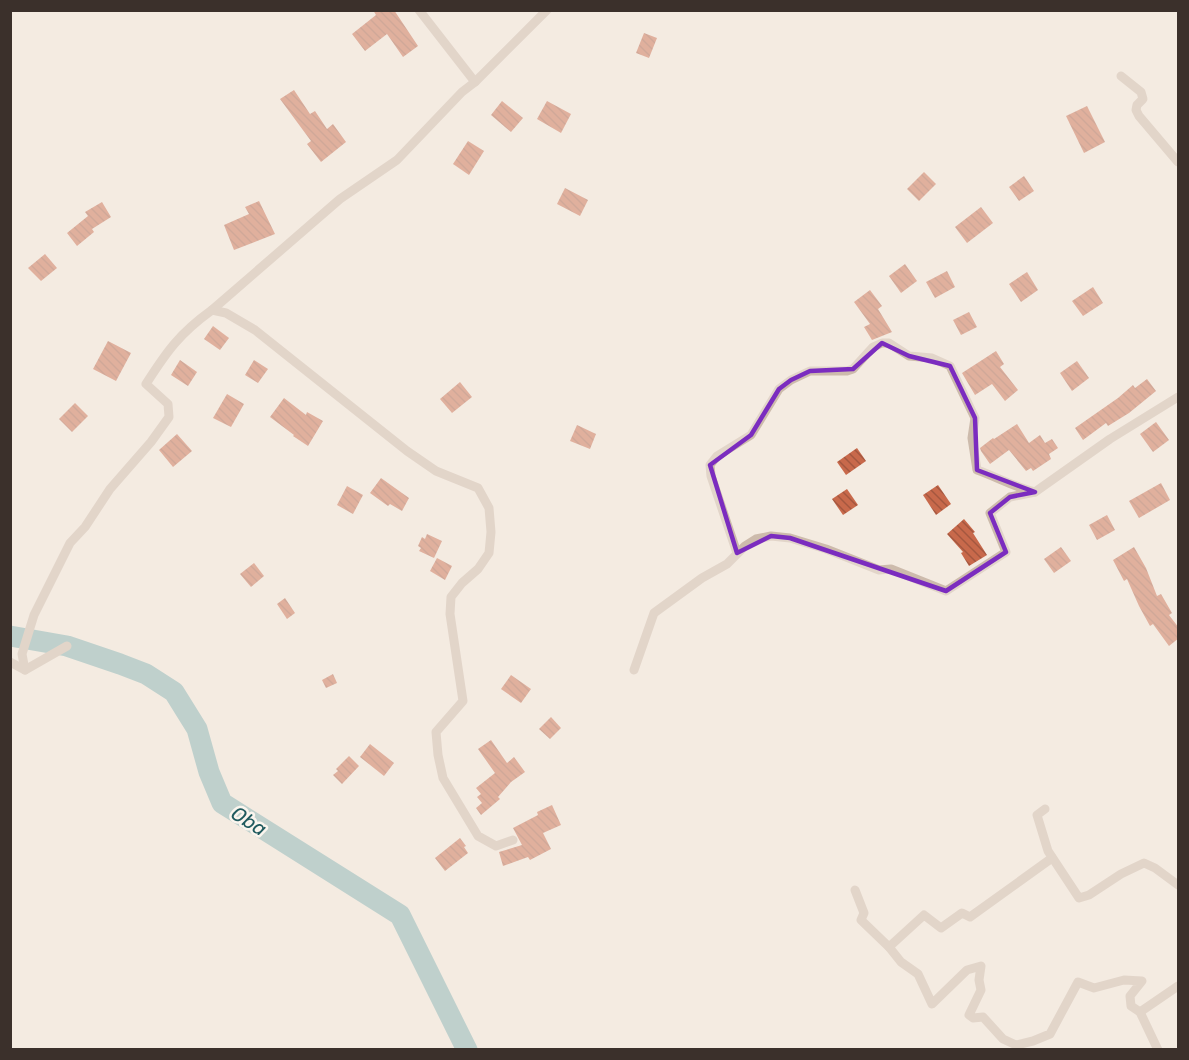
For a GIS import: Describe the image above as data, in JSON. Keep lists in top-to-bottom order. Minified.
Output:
{"water":["Oba"]}
